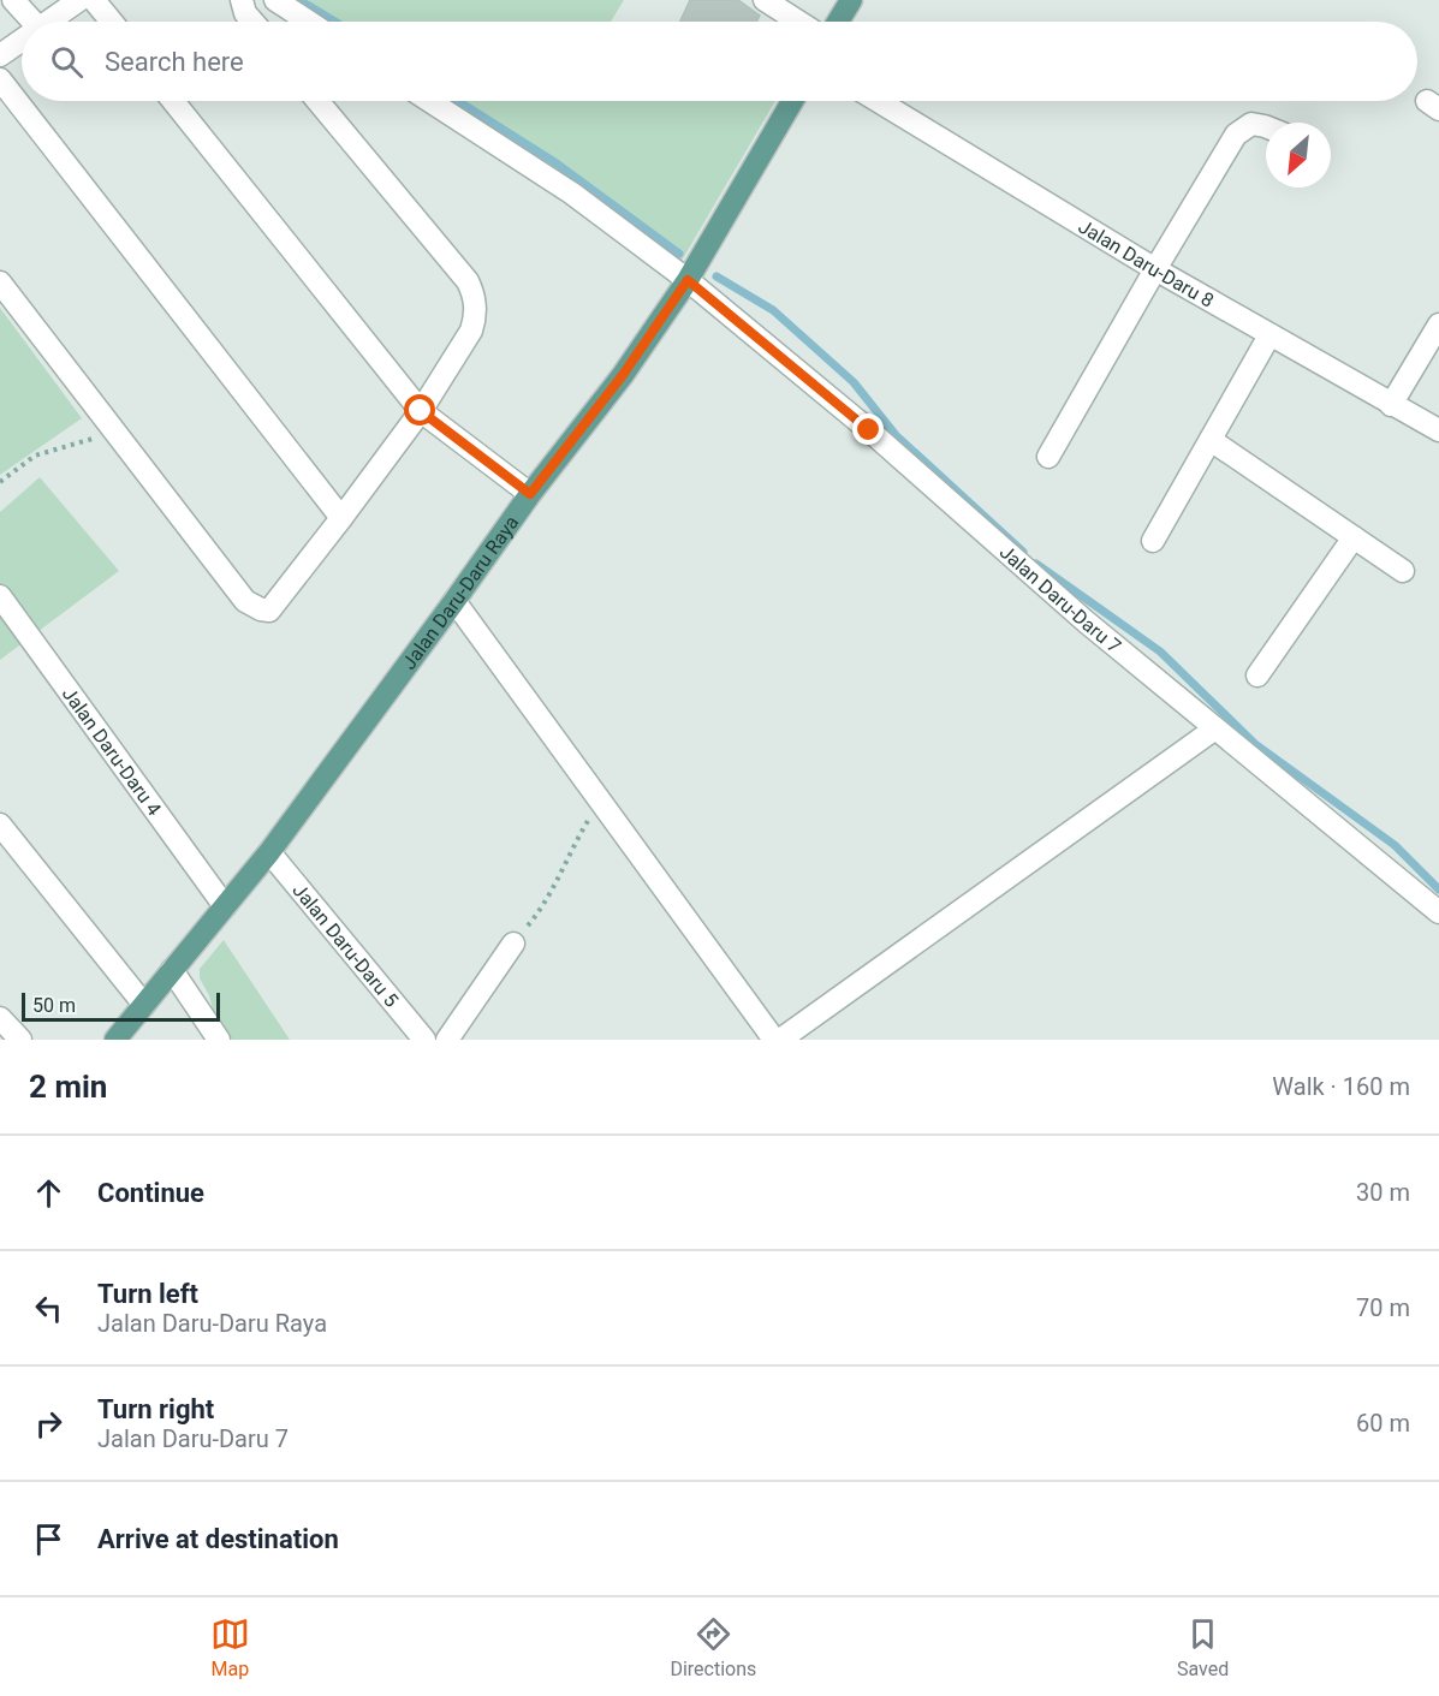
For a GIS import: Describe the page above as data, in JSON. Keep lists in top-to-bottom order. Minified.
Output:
{"streets":{"main road":["Jalan Daru-Daru Raya"],"street":["Jalan Daru-Daru 8","Jalan Daru-Daru 7","Jalan Daru-Daru 4","Jalan Daru-Daru 5"]},"crossings":[["Jalan Daru-Daru Raya","Jalan Daru-Daru 7"],["Jalan Daru-Daru Raya","Jalan Daru-Daru 4"],["Jalan Daru-Daru Raya","Jalan Daru-Daru 5"]],"scale_bar":"50 m","north":"bottom left","page":{"search":"Search here","scale":"50 m","heading":["2 min","Walk · 160 m"],"list":[["Continue","30 m"],["Turn left","Jalan Daru-Daru Raya","70 m"],["Turn right","Jalan Daru-Daru 7","60 m"],"Arrive at destination"],"nav":["Map","Directions","Saved"]}}
